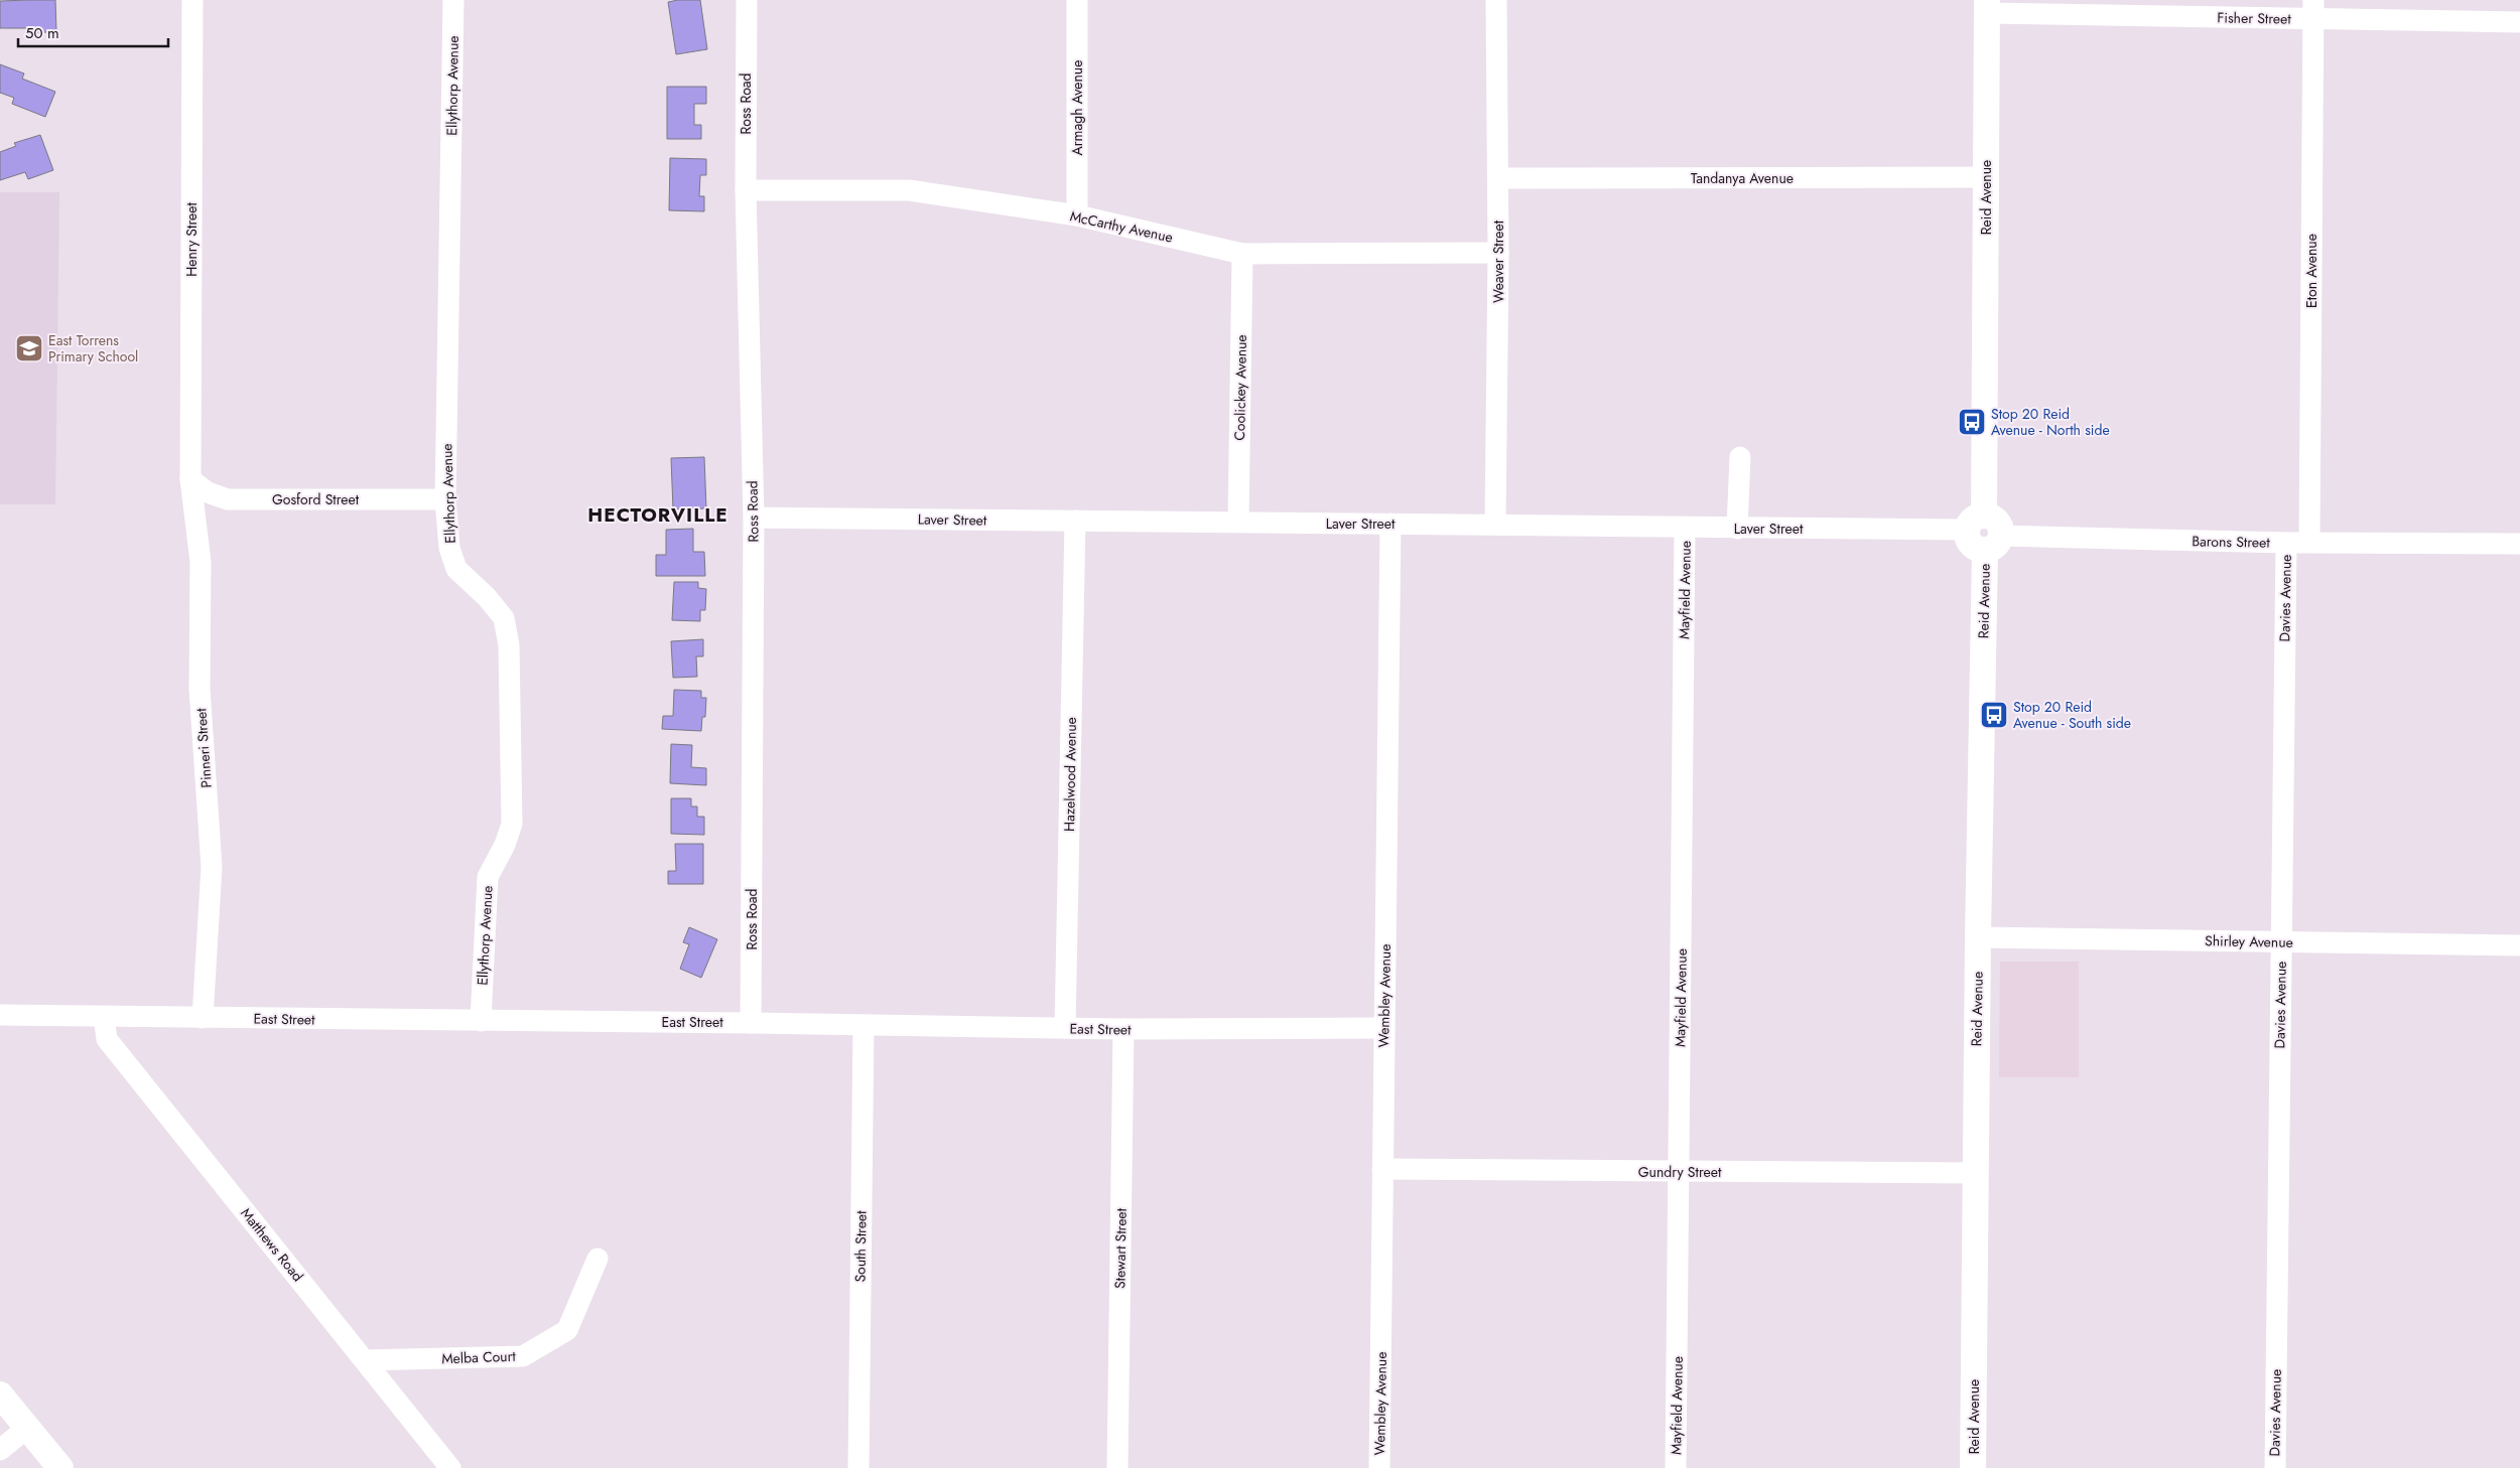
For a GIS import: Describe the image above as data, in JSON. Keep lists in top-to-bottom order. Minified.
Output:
{"streets":{"street":["Fisher Street","Ellythorp Avenue","Ross Road","Armagh Avenue","Tandanya Avenue","Reid Avenue","McCarthy Avenue","Henry Street","Weaver Street","Eton Avenue","Coolickey Avenue","Gosford Street","Laver Street","Barons Street","Mayfield Avenue","Davies Avenue","Pinneri Street","Hazelwood Avenue","Shirley Avenue","Wembley Avenue","East Street","Gundry Street","Matthews Road","South Street","Stewart Street","Melba Court"]},"crossings":[["Fisher Street","Reid Avenue"],["Fisher Street","Eton Avenue"],["Ellythorp Avenue","Gosford Street"],["Ellythorp Avenue","East Street"],["Ross Road","McCarthy Avenue"],["Ross Road","Laver Street"],["Ross Road","East Street"],["Armagh Avenue","McCarthy Avenue"],["Tandanya Avenue","Reid Avenue"],["Tandanya Avenue","Weaver Street"],["Reid Avenue","Laver Street"],["Reid Avenue","Barons Street"],["Reid Avenue","Shirley Avenue"],["Reid Avenue","Gundry Street"],["McCarthy Avenue","Weaver Street"],["McCarthy Avenue","Coolickey Avenue"],["Henry Street","Gosford Street"],["Henry Street","Pinneri Street"],["Weaver Street","Laver Street"],["Eton Avenue","Barons Street"],["Coolickey Avenue","Laver Street"],["Gosford Street","Pinneri Street"],["Laver Street","Mayfield Avenue"],["Laver Street","Hazelwood Avenue"],["Laver Street","Wembley Avenue"],["Barons Street","Davies Avenue"],["Mayfield Avenue","Gundry Street"],["Davies Avenue","Shirley Avenue"],["Pinneri Street","East Street"],["Hazelwood Avenue","East Street"],["Wembley Avenue","East Street"],["Wembley Avenue","Gundry Street"],["East Street","Matthews Road"],["East Street","South Street"],["East Street","Stewart Street"],["Matthews Road","Melba Court"]],"districts":["HECTORVILLE"],"places":{"school or university":["East Torrens Primary School"],"bus stop":["Stop 20 Reid Avenue - North side","Stop 20 Reid Avenue - South side"]},"scale_bar":"50 m"}
